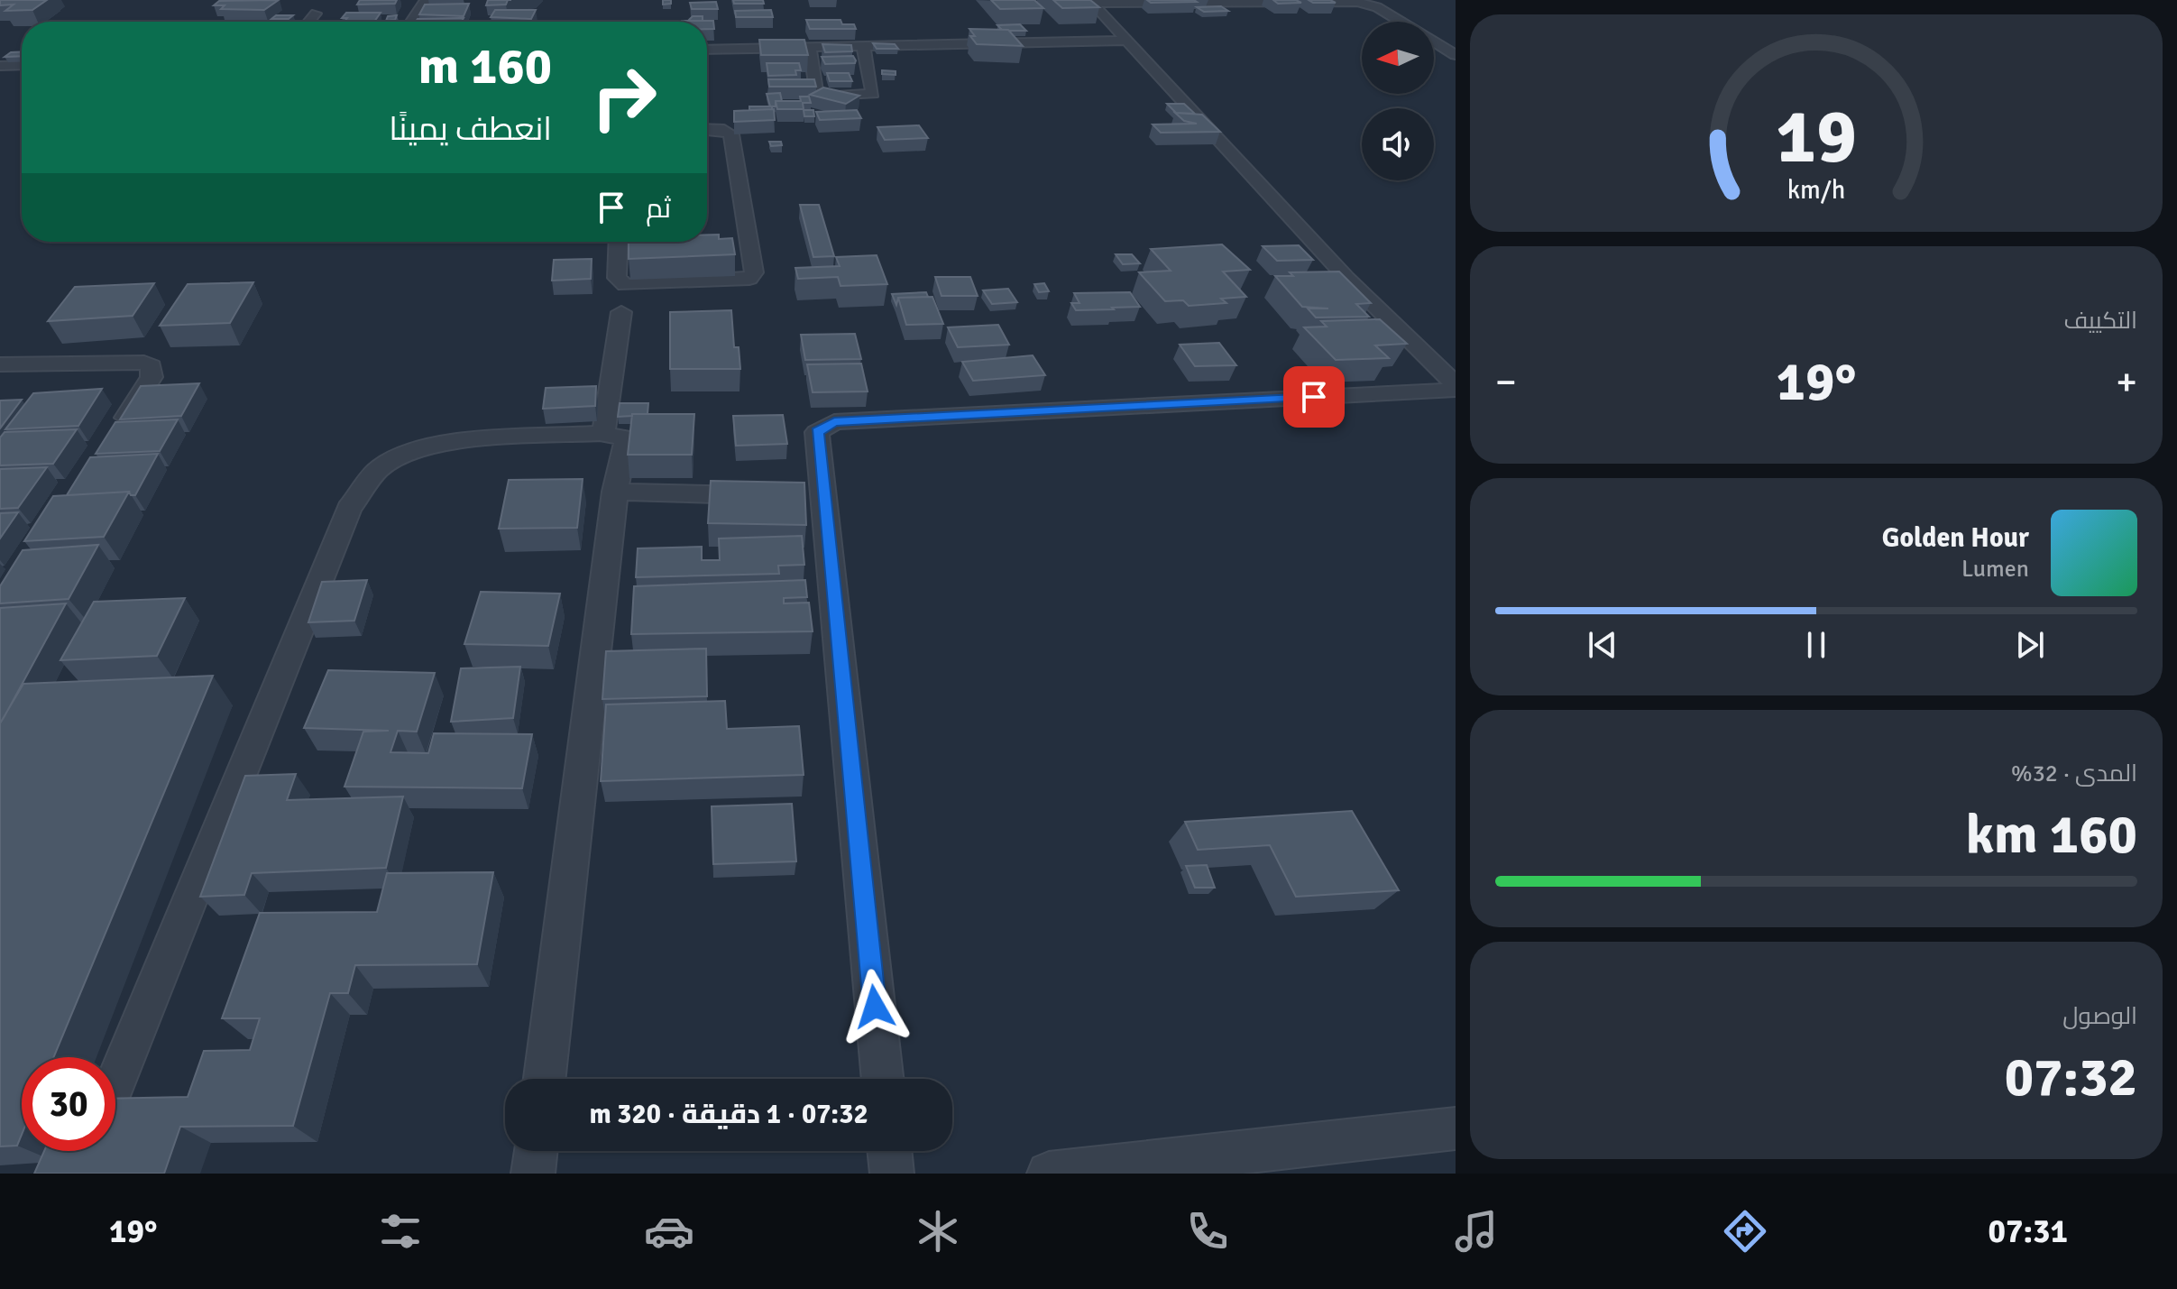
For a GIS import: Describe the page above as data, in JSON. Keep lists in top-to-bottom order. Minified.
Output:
{"north":"left","page":{"turn":["160 m","انعطف يمينًا"],"then":"ثم","tile":["التكييف",["المدى · 32%","160 km"],["الوصول","07:32"]],"heat":["−","19°","+"],"song":["Golden Hour","Lumen"],"limit":"30","trip":"07:32 · 1 دقيقة · 320 m","tabs":["07:31","19°"],"gauge":["19","km/h"]}}
